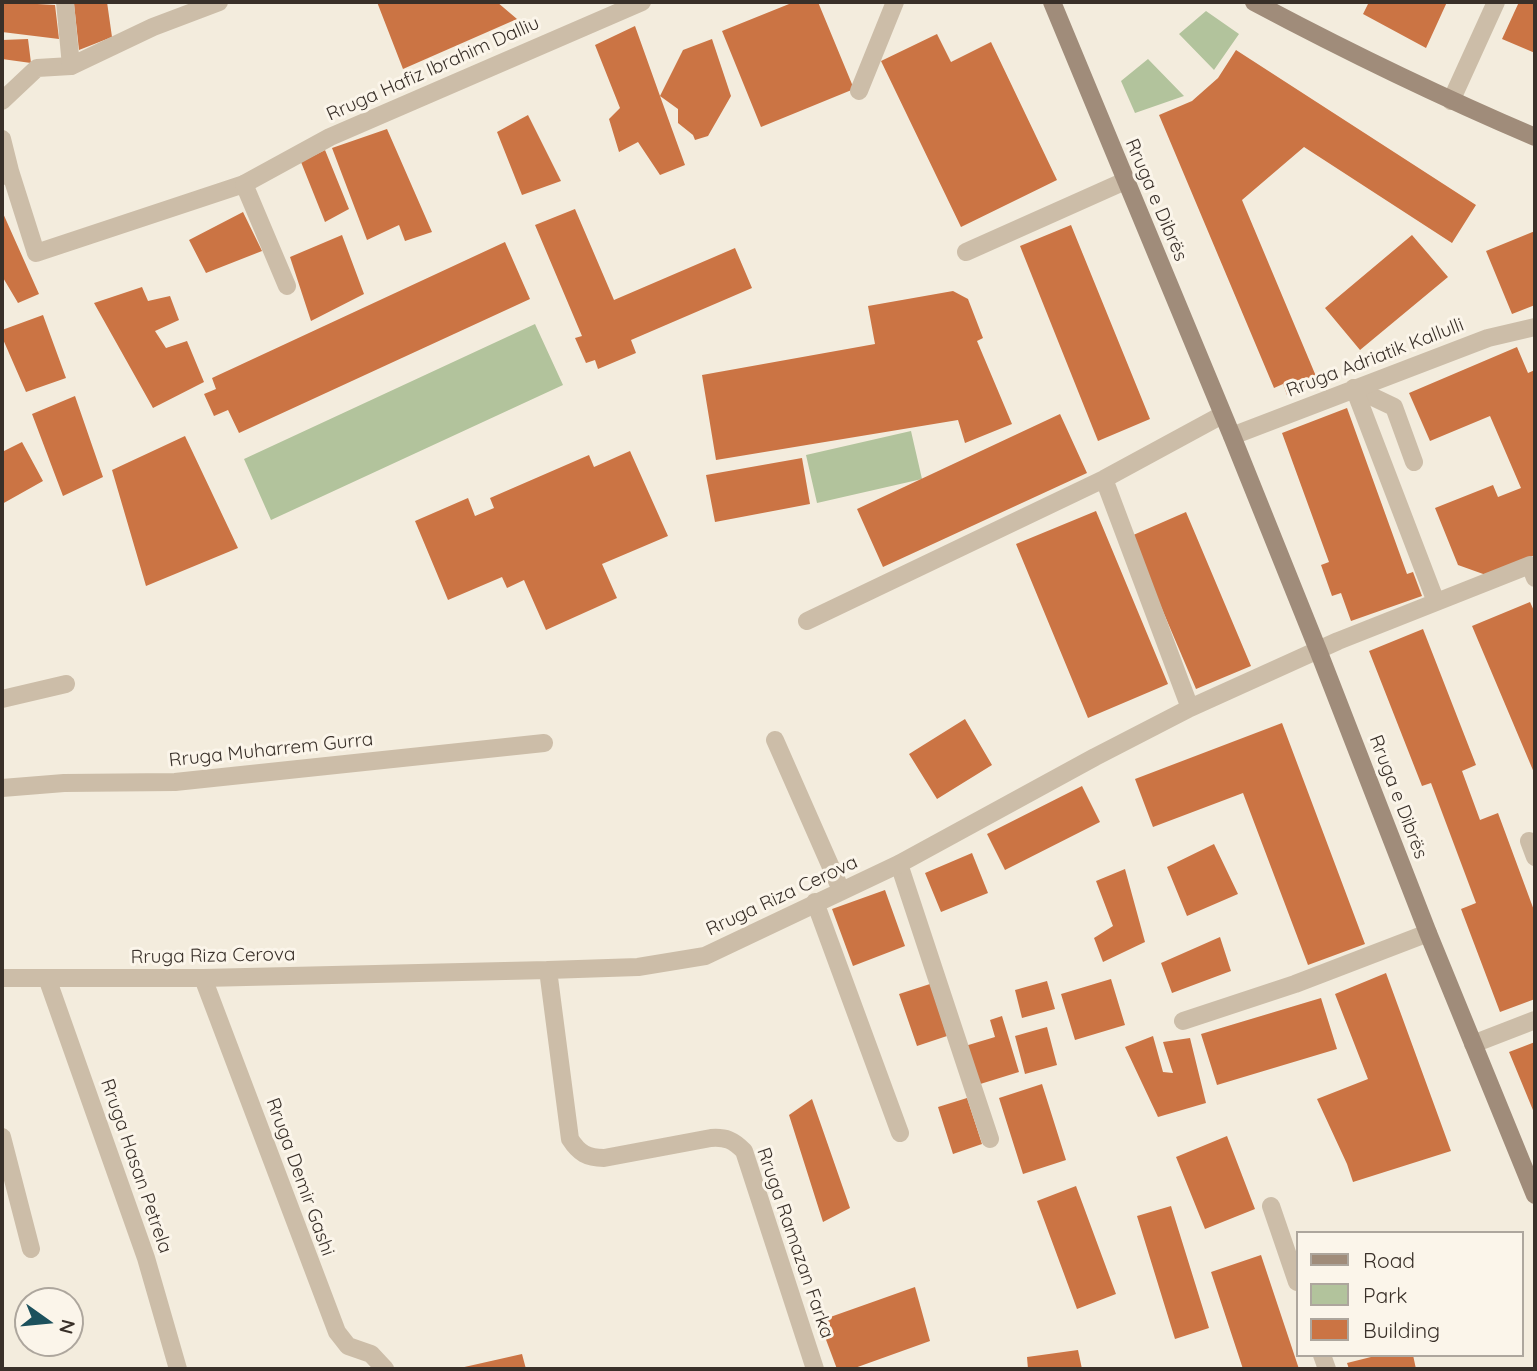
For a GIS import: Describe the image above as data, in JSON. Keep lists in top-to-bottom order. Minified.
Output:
{"streets":{"main road":["Rruga e Dibrës"],"street":["Rruga Hafiz Ibrahim Dalliu","Rruga Adriatik Kallulli","Rruga Muharrem Gurra","Rruga Riza Cerova","Rruga Hasan Petrela","Rruga Demir Gashi","Rruga Ramazan Farka"]},"crossings":[["Rruga e Dibrës","Rruga Adriatik Kallulli"],["Rruga e Dibrës","Rruga Riza Cerova"],["Rruga Riza Cerova","Rruga Hasan Petrela"],["Rruga Riza Cerova","Rruga Demir Gashi"],["Rruga Riza Cerova","Rruga Ramazan Farka"]],"legend":["Road","Park","Building"],"north":"right"}
